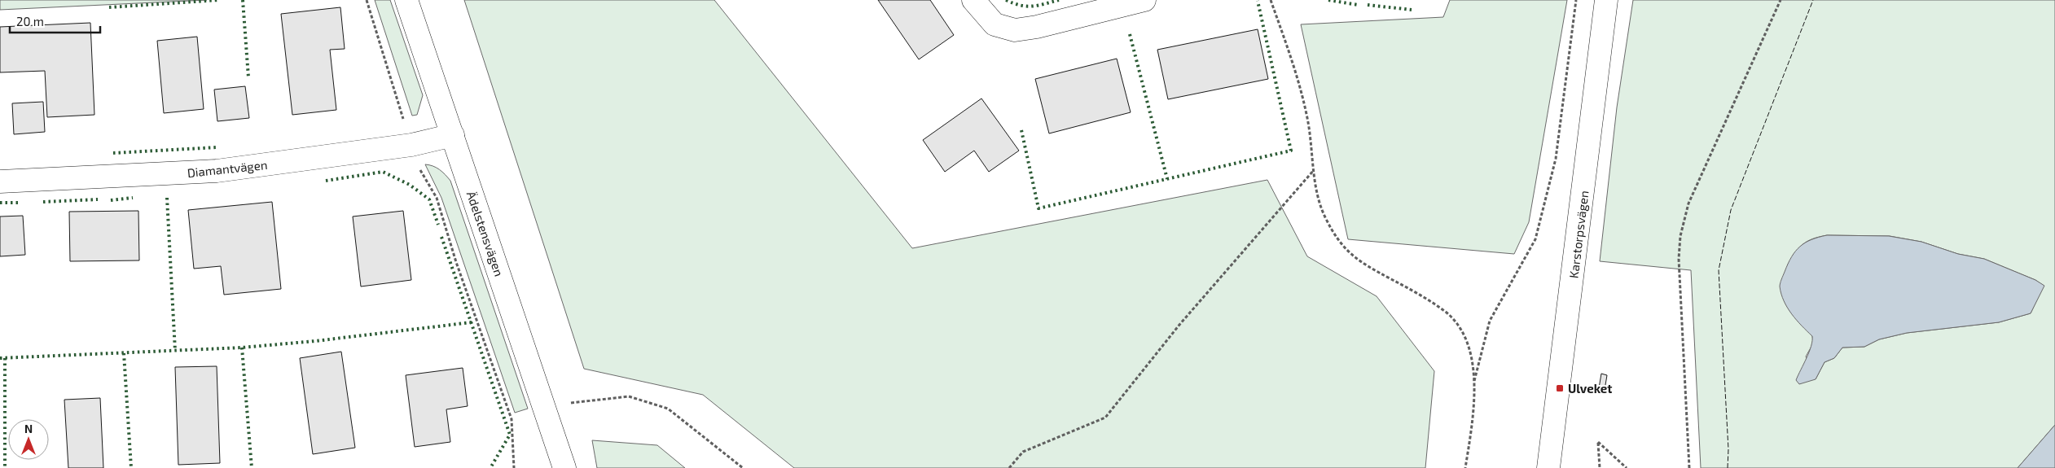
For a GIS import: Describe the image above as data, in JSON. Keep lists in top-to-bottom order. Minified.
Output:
{"streets":{"street":["Diamantvägen","Ädelstensvägen","Karstorpsvägen"]},"crossings":[["Diamantvägen","Ädelstensvägen"]],"places":{"transit":["Ulveket"]},"scale_bar":"20 m","north":"top"}
